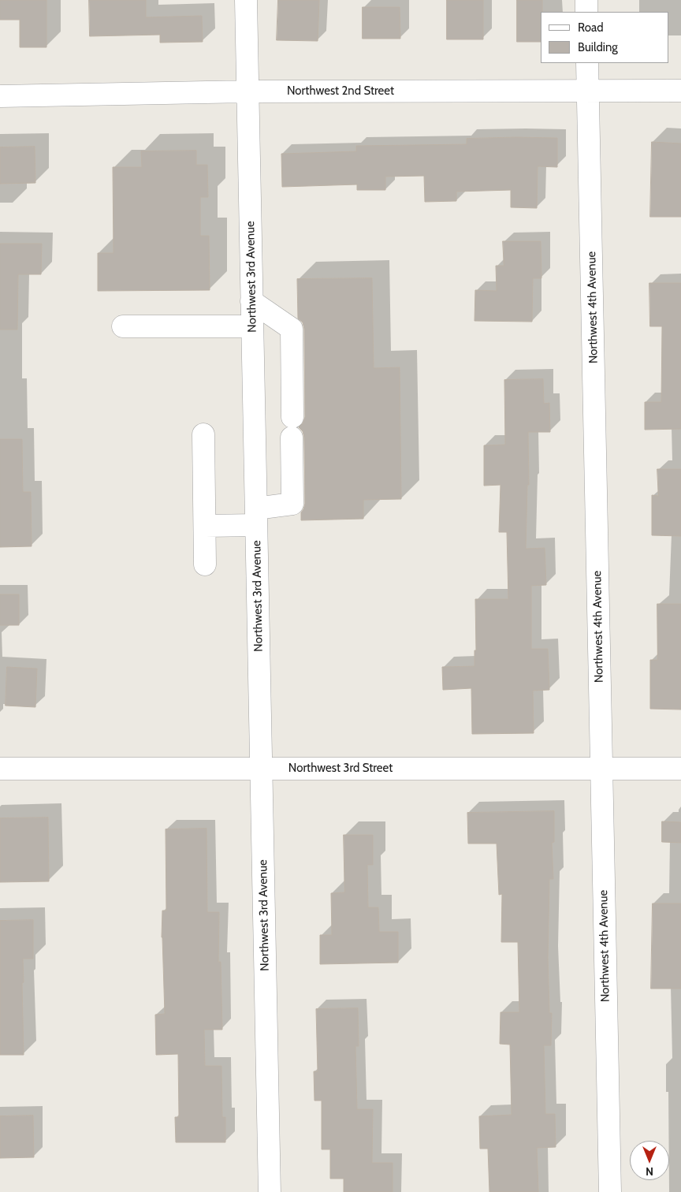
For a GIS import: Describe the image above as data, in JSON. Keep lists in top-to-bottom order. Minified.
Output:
{"streets":{"street":["Northwest 2nd Street","Northwest 3rd Avenue","Northwest 4th Avenue","Northwest 3rd Street"]},"crossings":[["Northwest 2nd Street","Northwest 3rd Avenue"],["Northwest 2nd Street","Northwest 4th Avenue"],["Northwest 3rd Avenue","Northwest 3rd Street"],["Northwest 4th Avenue","Northwest 3rd Street"]],"legend":["Road","Building"],"north":"bottom"}
